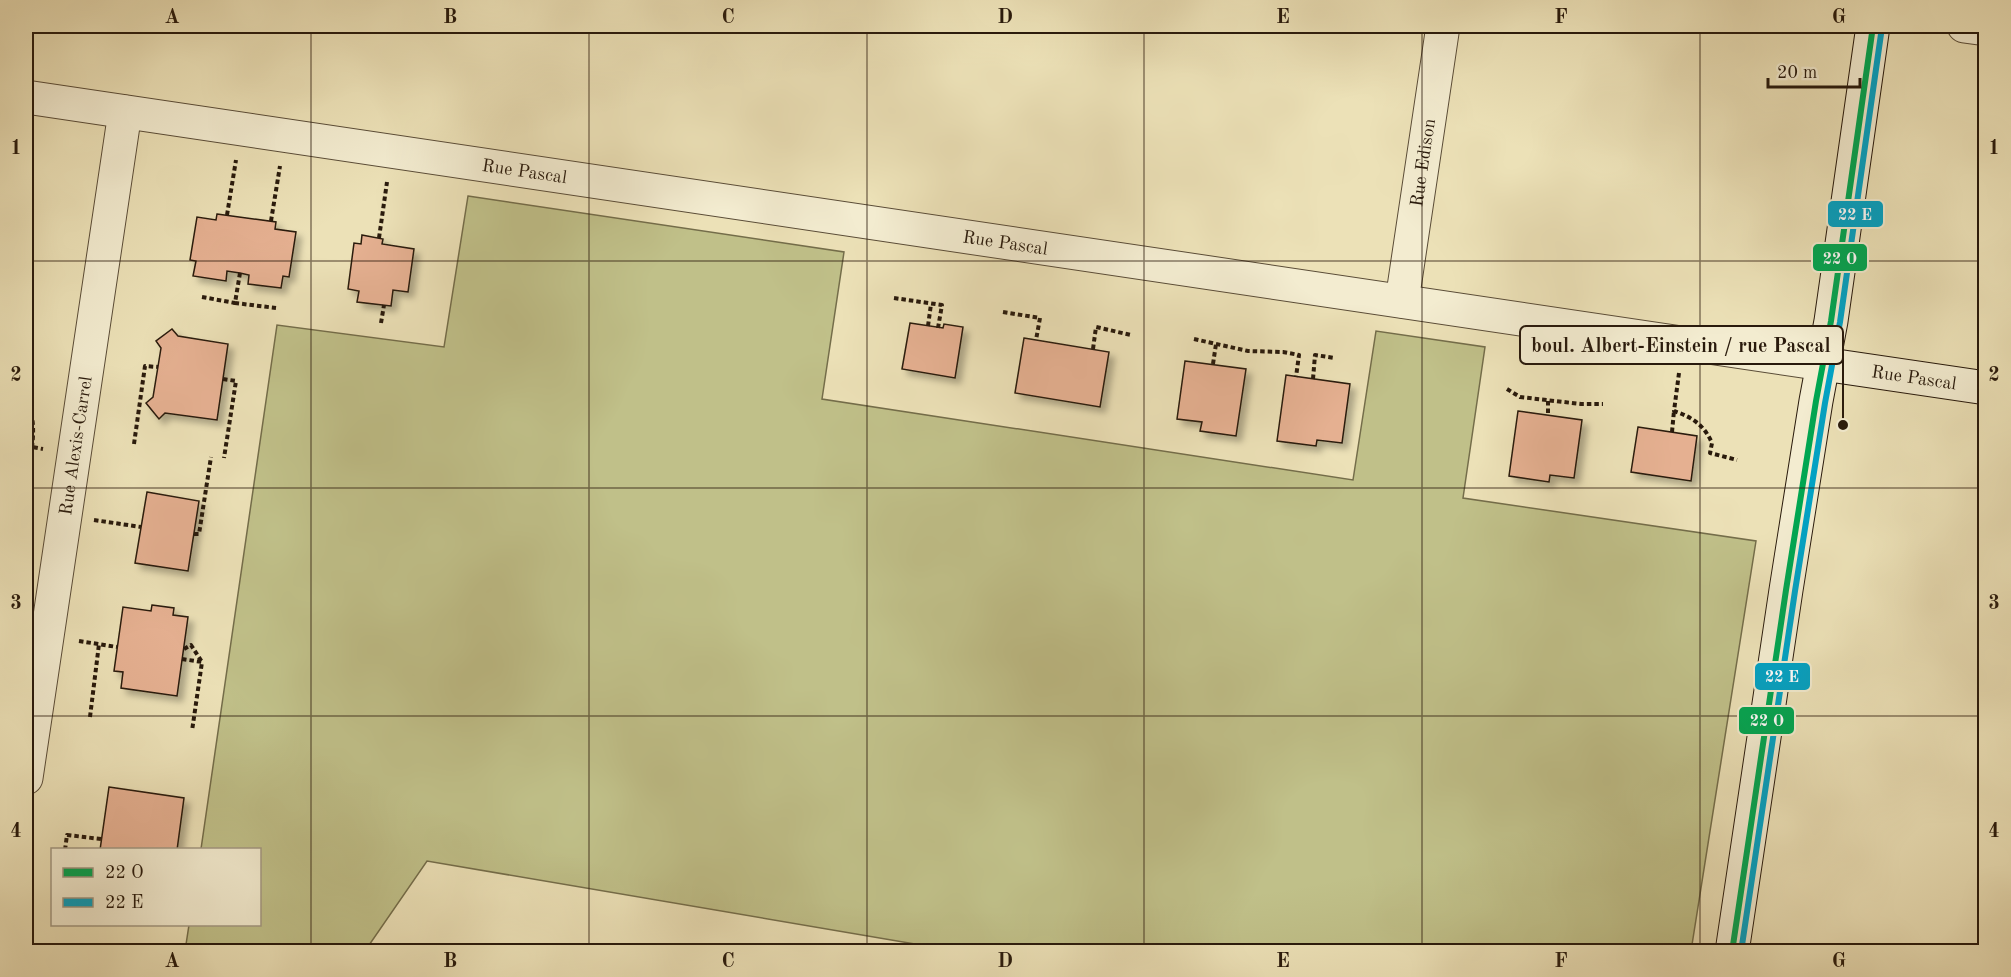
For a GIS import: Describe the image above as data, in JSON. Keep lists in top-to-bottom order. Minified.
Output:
{"streets":{"street":["Rue Edison","Rue Pascal","Rue Alexis-Carrel"]},"crossings":[["Rue Edison","Rue Pascal"],["Rue Pascal","Rue Alexis-Carrel"]],"places":["boul. Albert-Einstein / rue Pascal"],"legend":["22 O","22 E"],"scale_bar":"20 m","grid":{"columns":["A","B","C","D","E","F","G"],"rows":["1","2","3","4"]}}
